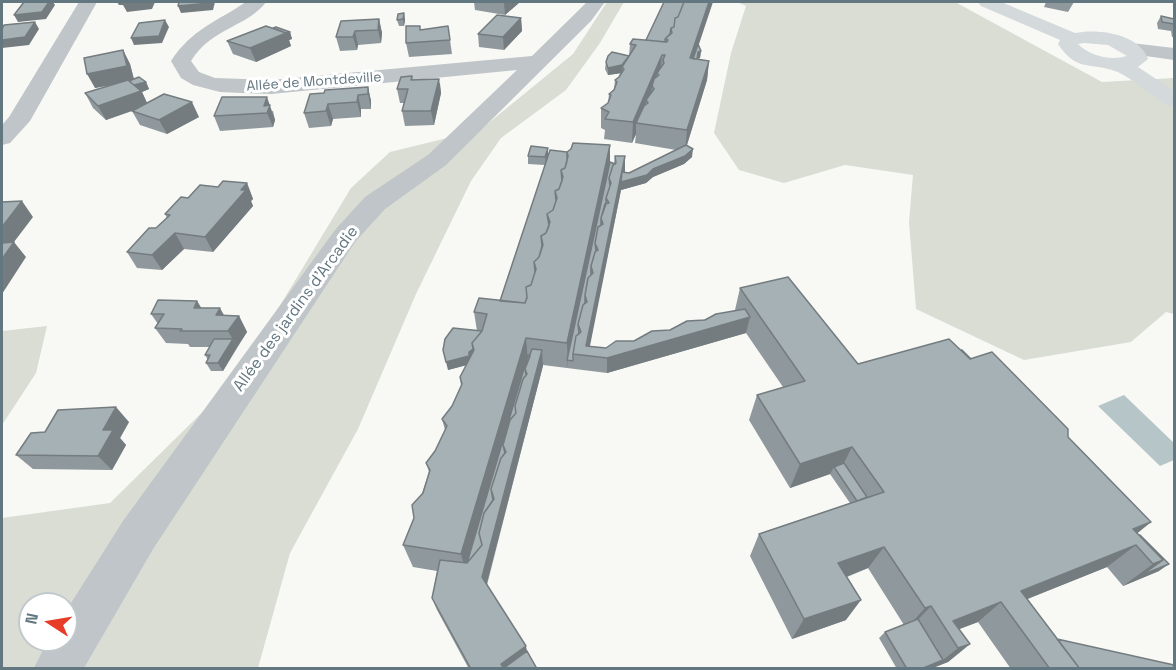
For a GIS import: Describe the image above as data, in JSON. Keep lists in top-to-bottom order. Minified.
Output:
{"streets":{"street":["Allée de Montdeville","Allée des jardins d'Arcadie"]},"crossings":[["Allée de Montdeville","Allée des jardins d'Arcadie"]],"north":"left"}
